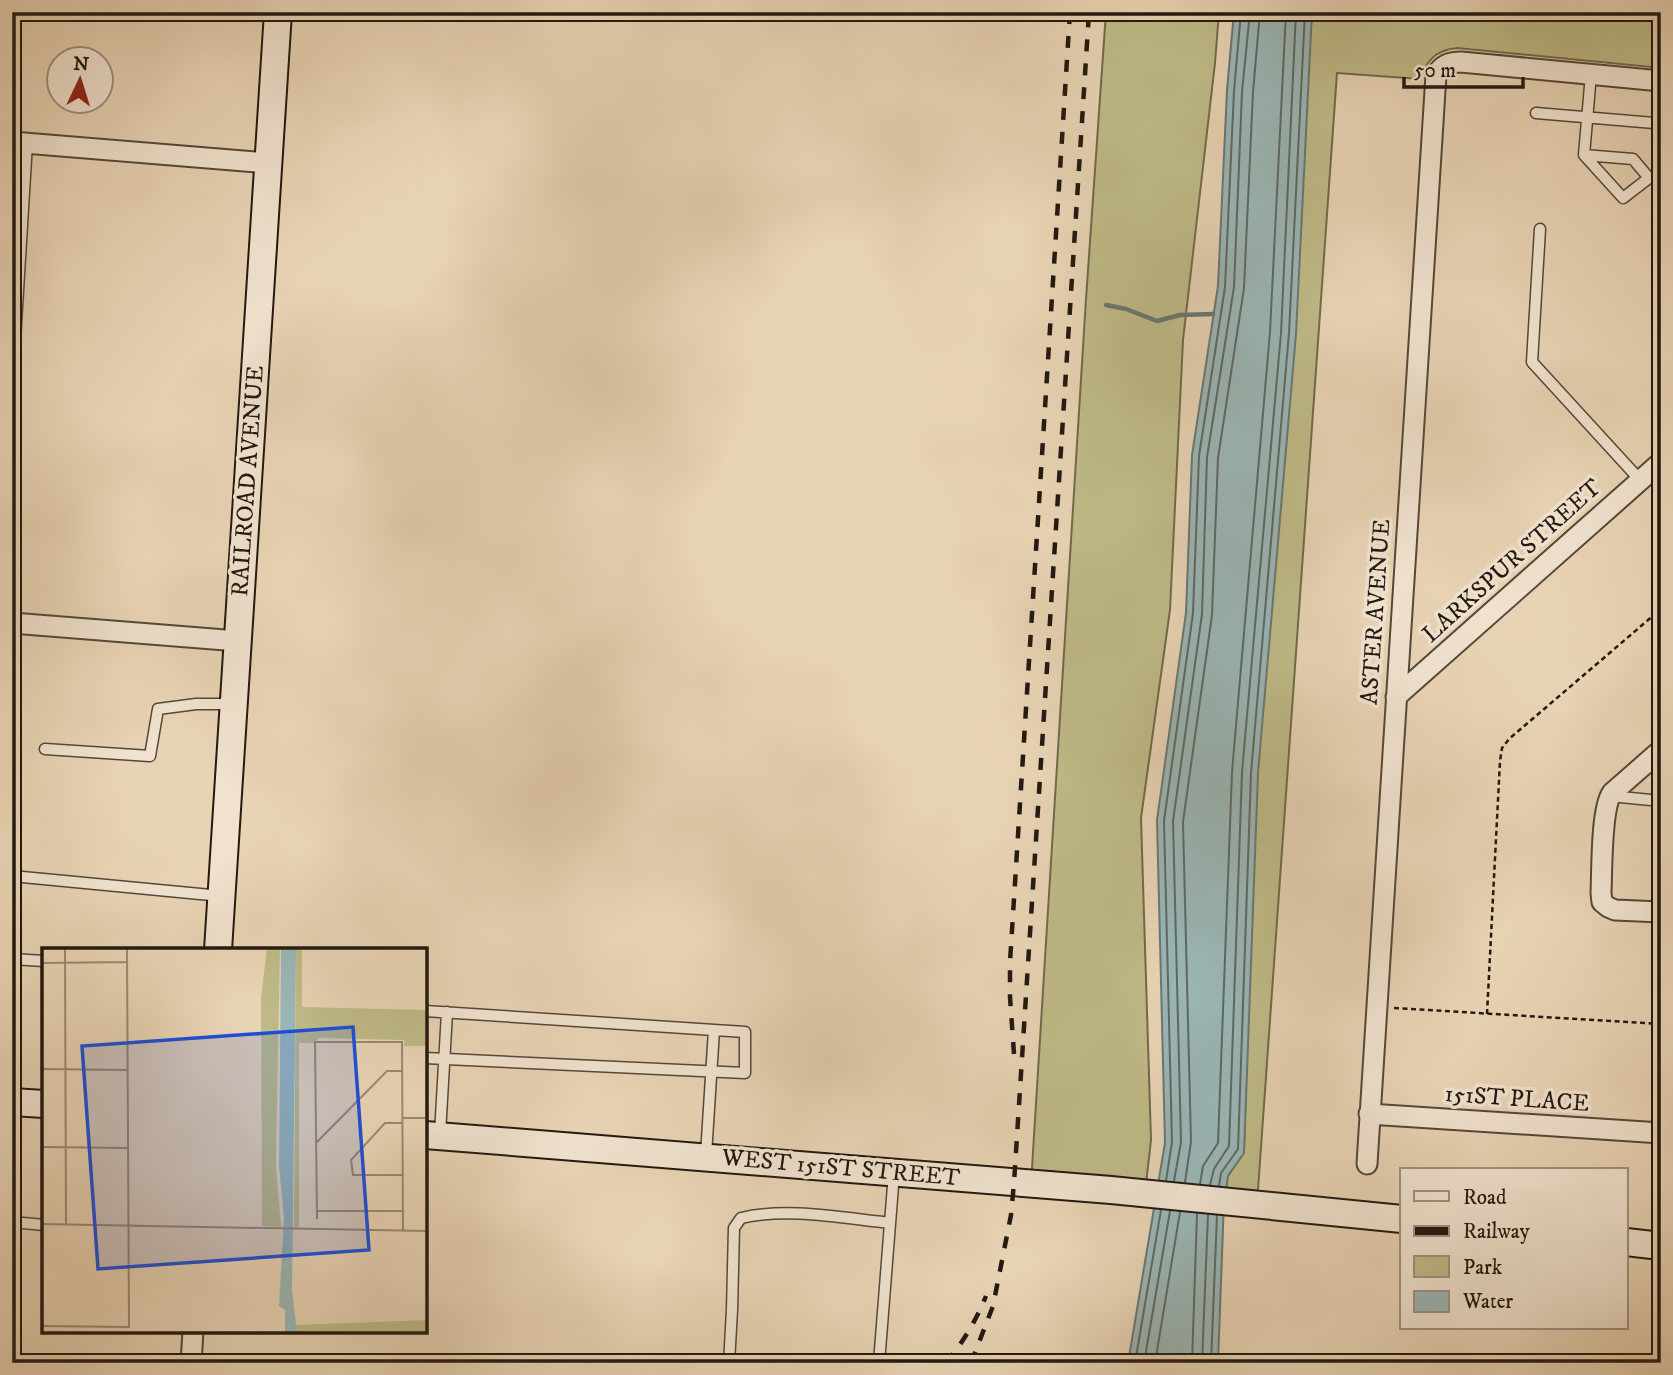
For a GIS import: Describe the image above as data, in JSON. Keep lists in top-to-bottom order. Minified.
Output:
{"streets":{"street":["RAILROAD AVENUE","LARKSPUR STREET","ASTER AVENUE","151ST PLACE","WEST 151ST STREET"]},"crossings":[["LARKSPUR STREET","ASTER AVENUE"],["ASTER AVENUE","151ST PLACE"]],"legend":["Road","Railway","Park","Water"],"scale_bar":"50 m","north":"top"}
